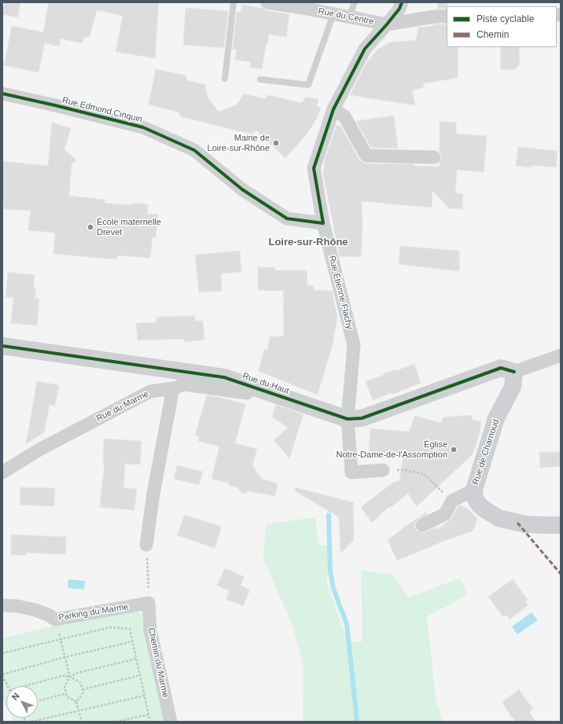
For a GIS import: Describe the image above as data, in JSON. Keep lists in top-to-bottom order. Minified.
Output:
{"streets":{"street":["Rue du Centre","Rue Edmond Cinquin","Rue Étienne Flachy","Rue du Haut","Rue du Marme","Rue de Charnoud","Parking du Marme","Chemin du Marme"]},"crossings":[["Rue du Centre","Rue Étienne Flachy"],["Rue Edmond Cinquin","Rue Étienne Flachy"],["Rue Étienne Flachy","Rue du Haut"],["Rue du Haut","Rue du Marme"],["Rue du Haut","Rue de Charnoud"],["Parking du Marme","Chemin du Marme"]],"districts":["Loire-sur-Rhône"],"places":["Mairie de Loire-sur-Rhône","École maternelle Drevet","Église Notre-Dame-de-l'Assomption"],"legend":["Piste cyclable","Chemin"],"north":"top left"}
